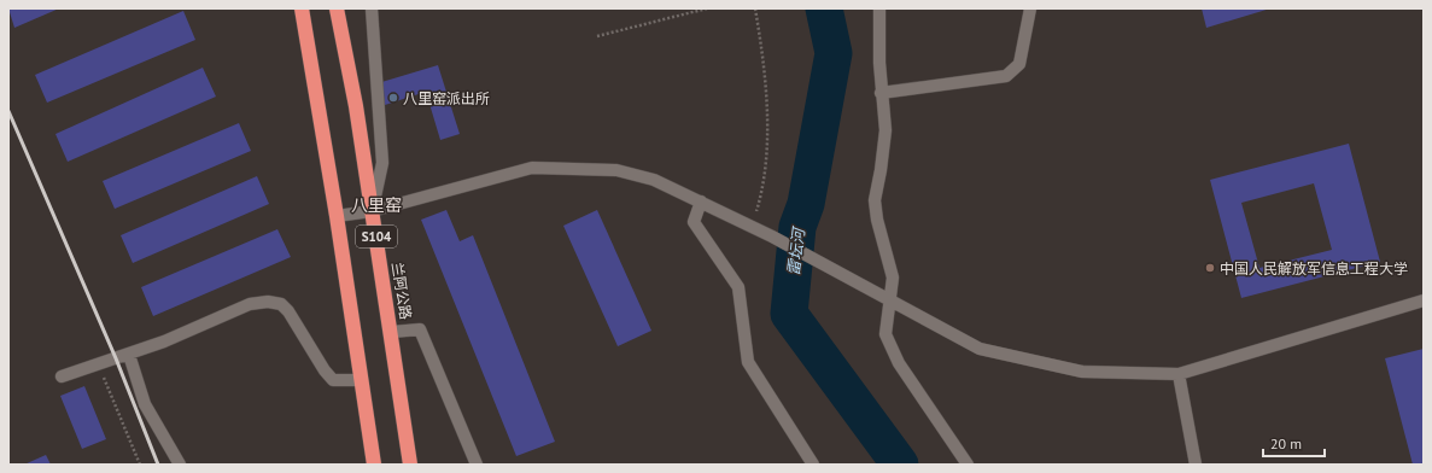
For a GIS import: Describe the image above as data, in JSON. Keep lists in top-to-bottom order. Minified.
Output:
{"streets":{"highway":["S104","兰阿公路"]},"districts":["八里窑"],"water":["雷坛河"],"places":["八里窑派出所","中国人民解放军信息工程大学"],"scale_bar":"20 m"}
